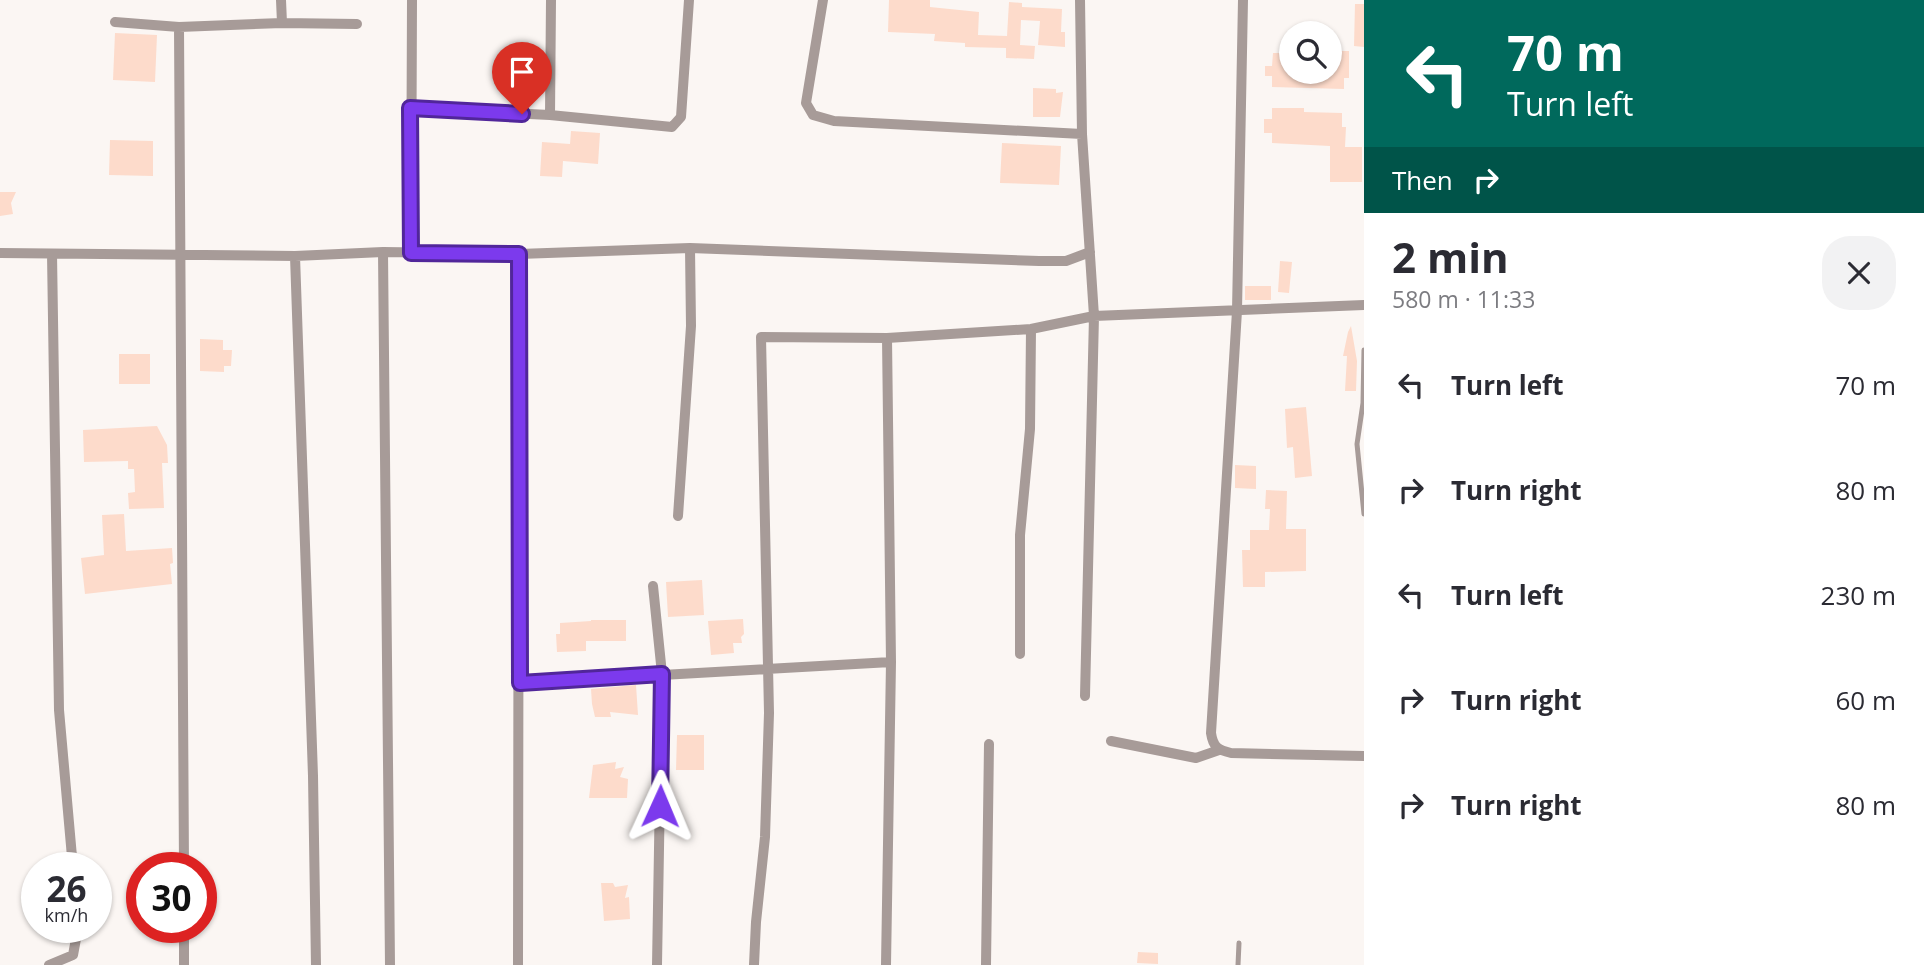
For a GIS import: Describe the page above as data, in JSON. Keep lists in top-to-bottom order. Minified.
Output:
{"page":{"turn":["70 m","Turn left"],"then":"Then","heading":["2 min","580 m · 11:33"],"list":[{"name":"Turn left","value":"70 m"},{"name":"Turn right","value":"80 m"},{"name":"Turn left","value":"230 m"},{"name":"Turn right","value":"60 m"},{"name":"Turn right","value":"80 m"}],"speed":"26 km/h","limit":"30"}}
